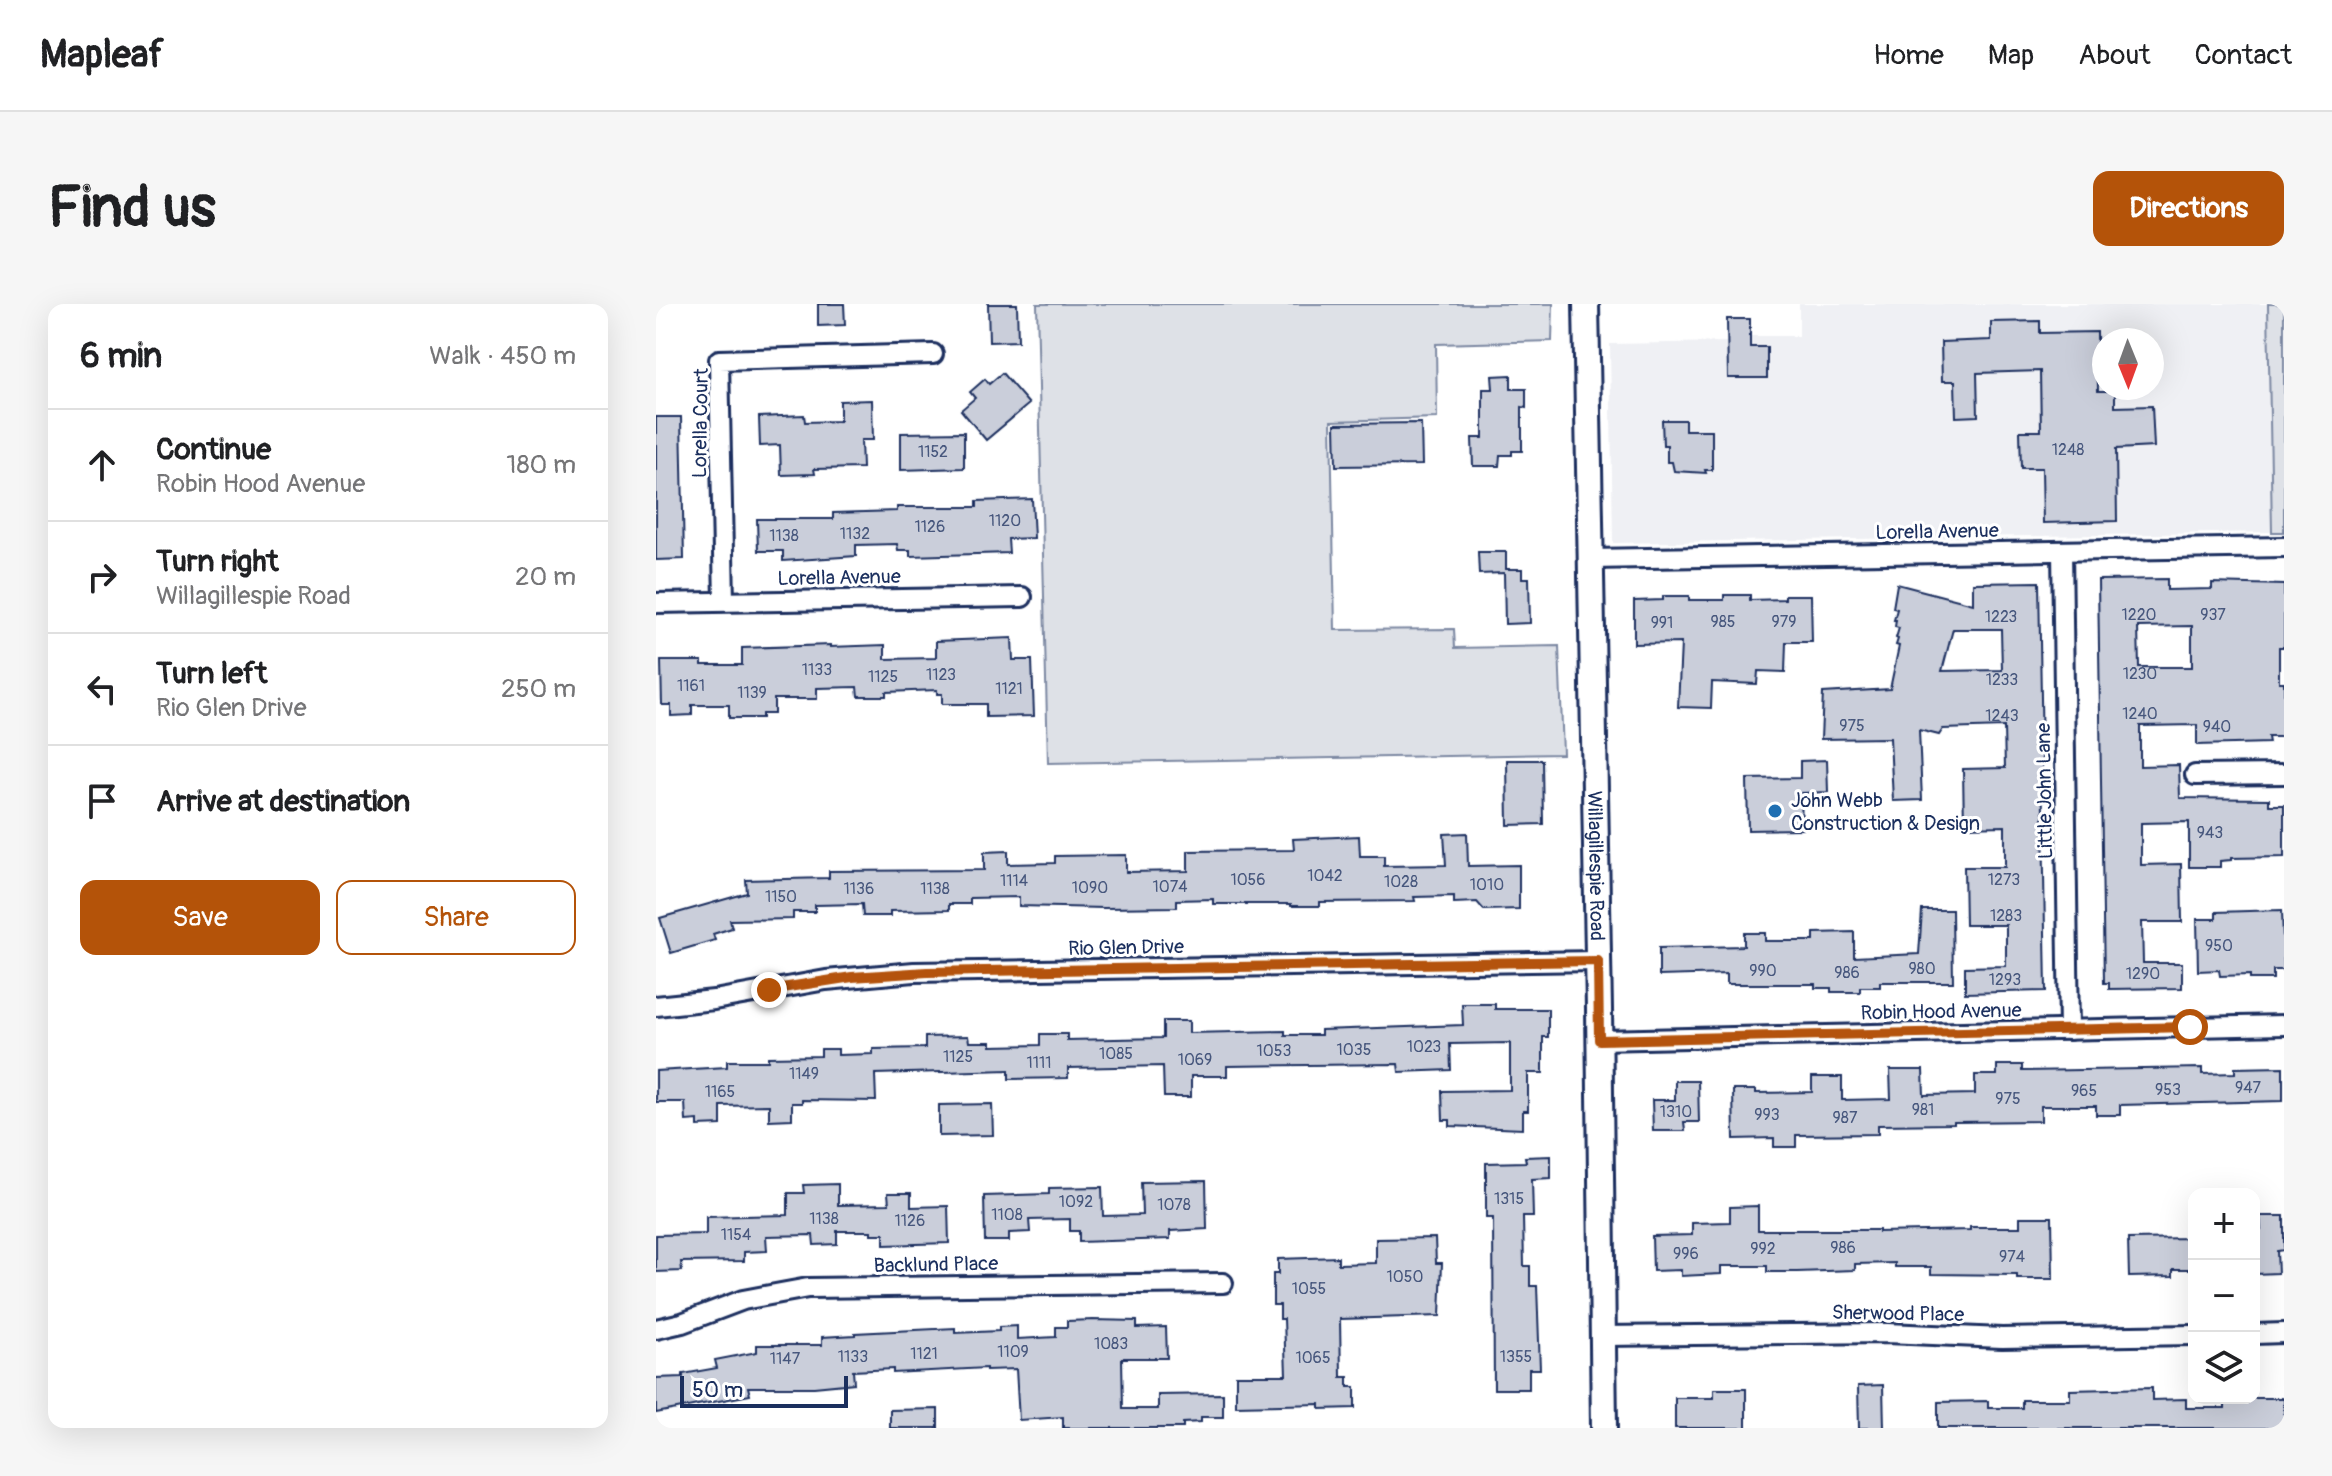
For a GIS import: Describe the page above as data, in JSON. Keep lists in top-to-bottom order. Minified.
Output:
{"streets":{"main road":["Willagillespie Road"],"street":["Lorella Court","Lorella Avenue","Little John Lane","Rio Glen Drive","Robin Hood Avenue","Backlund Place","Sherwood Place"]},"crossings":[["Lorella Court","Lorella Avenue"],["Lorella Avenue","Little John Lane"],["Lorella Avenue","Willagillespie Road"],["Little John Lane","Robin Hood Avenue"],["Willagillespie Road","Rio Glen Drive"],["Willagillespie Road","Robin Hood Avenue"],["Willagillespie Road","Sherwood Place"]],"places":["John Webb Construction & Design"],"house_numbers":["1248","1152","1120","1126","1132","1138","1220","937","1223","985","979","991","1133","1230","1123","1125","1233","1161","1121","1139","1240","1243","975","940","943","1042","1056","1273","1114","1028","1010","1074","1090","1136","1138","1150","1283","950","980","990","986","1290","1293","1023","1035","1053","1085","1125","1069","1111","1149","947","953","965","1165","975","981","1310","993","987","1315","1092","1078","1108","1138","1126","1154","986","992","996","974","1050","1055","1083","1109","1121","1133","1355","1065","1147"],"scale_bar":"50 m","north":"bottom","page":{"header":"Mapleaf","nav":["Home","Map","About","Contact"],"buttons":["Directions",["Save","Share"]],"title":"Find us","heading":["6 min","Walk · 450 m"],"list":[["Continue","Robin Hood Avenue","180 m"],["Turn right","Willagillespie Road","20 m"],["Turn left","Rio Glen Drive","250 m"],"Arrive at destination"],"map_buttons":["+","−"],"scale":"50 m"}}
